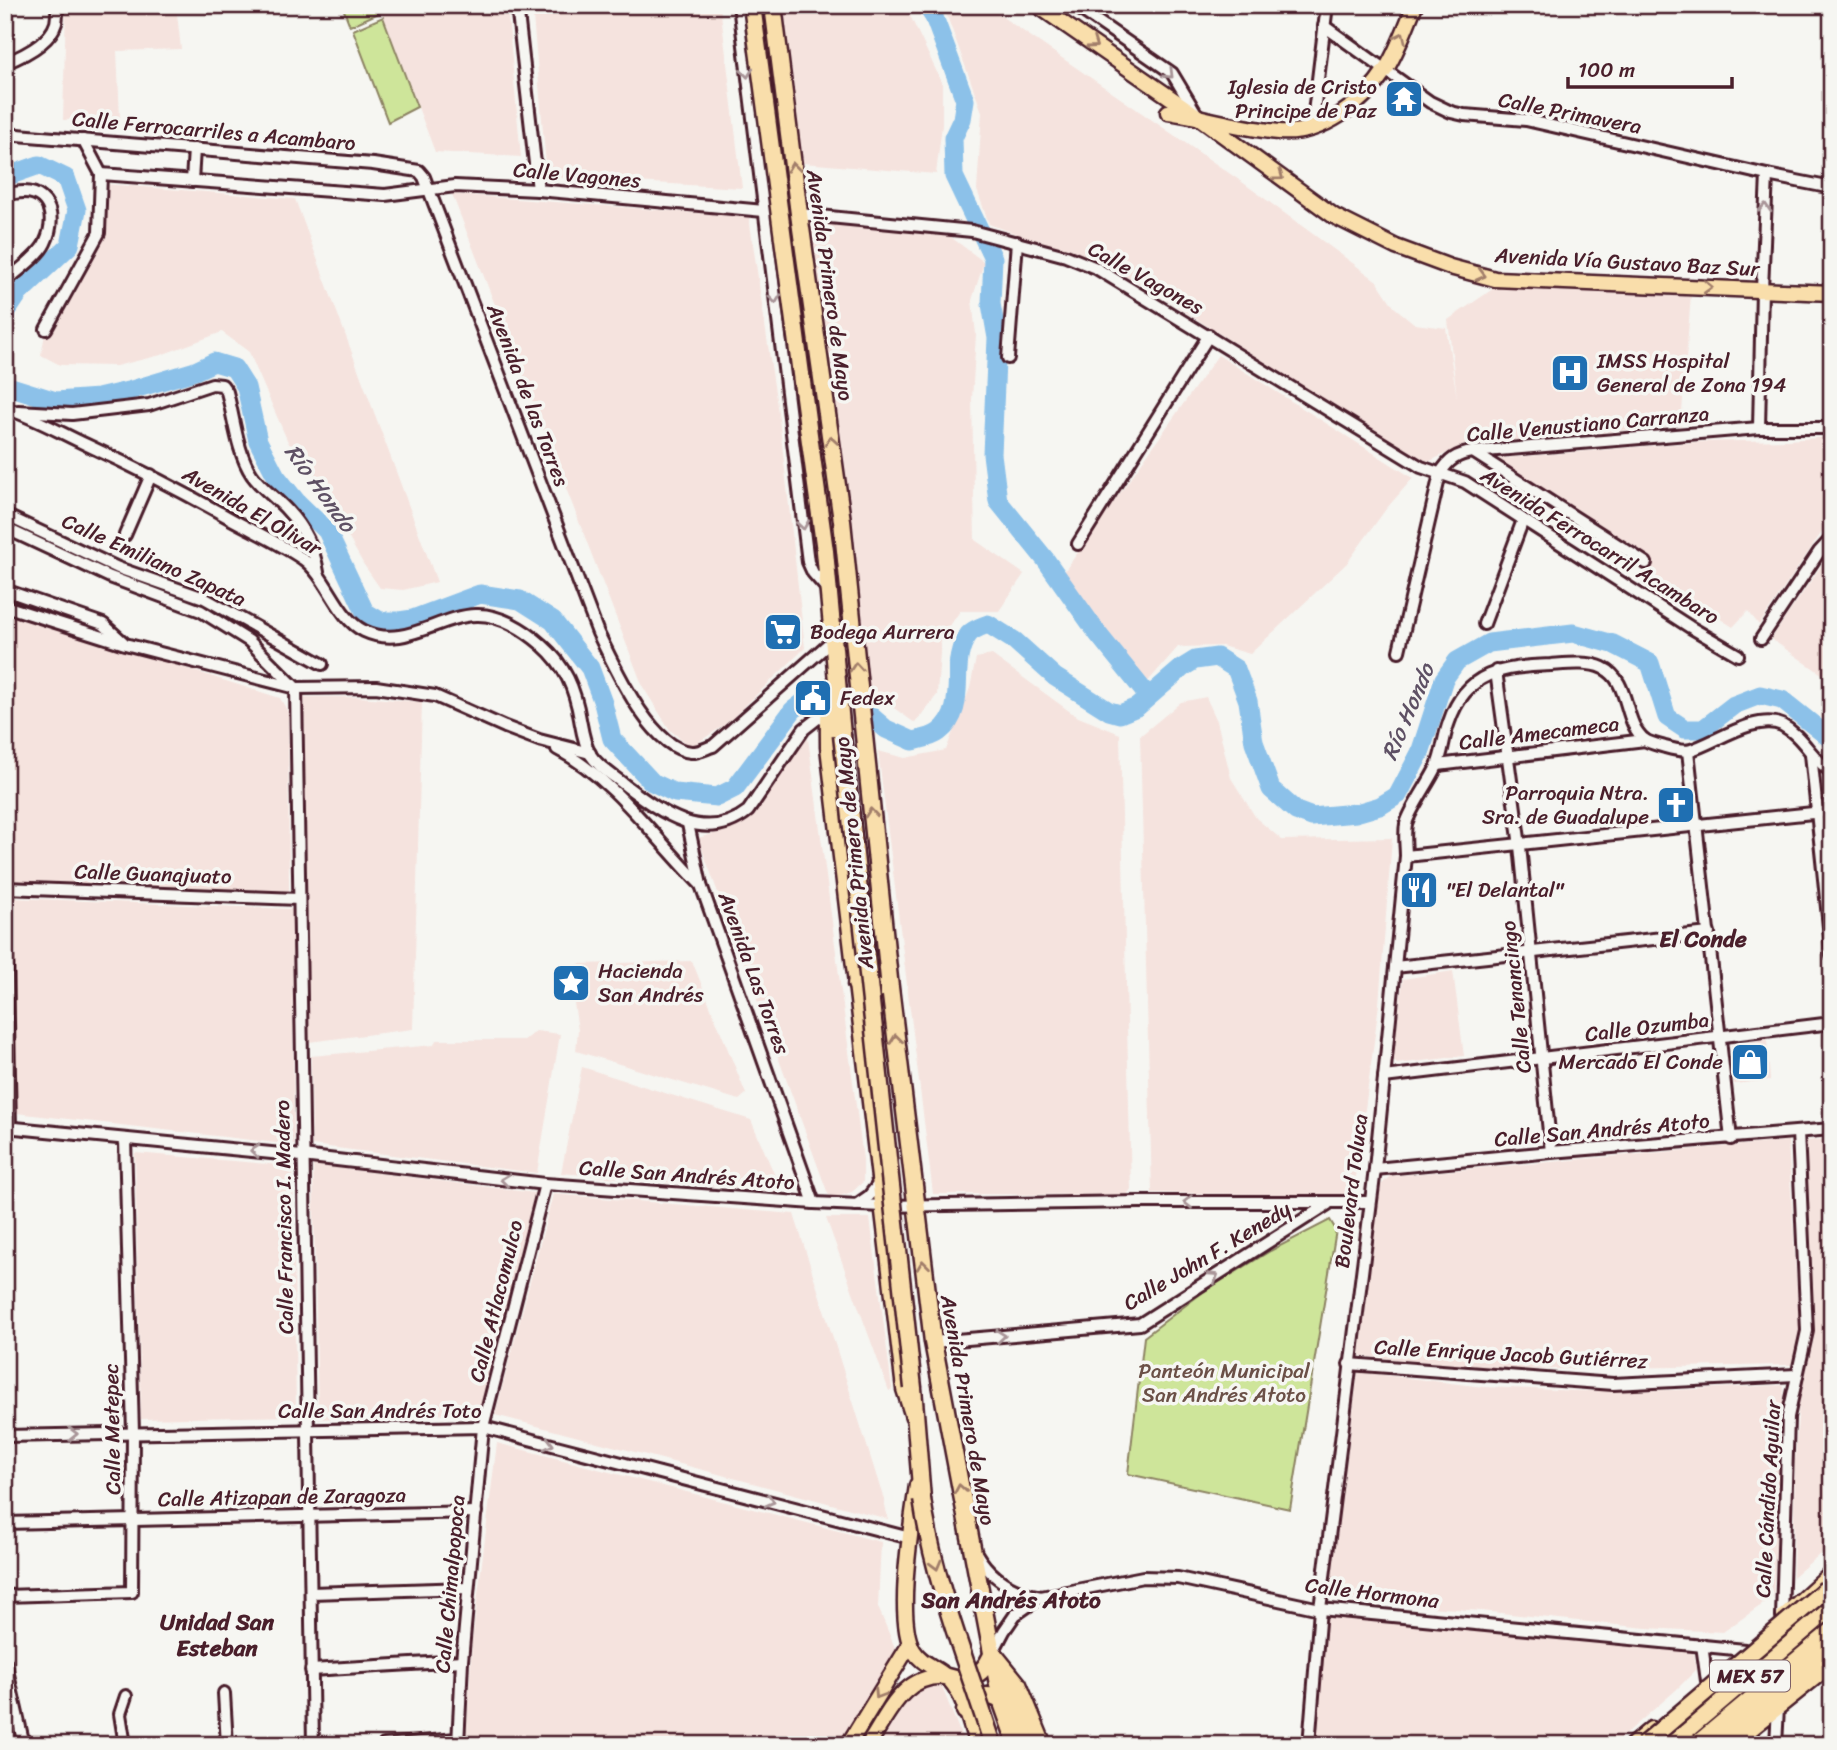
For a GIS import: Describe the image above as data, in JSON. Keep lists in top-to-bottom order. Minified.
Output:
{"streets":{"highway":["Avenida Primero de Mayo","MEX 57"],"main road":["Avenida Vía Gustavo Baz Sur"],"street":["Calle Primavera","Calle Ferrocarriles a Acambaro","Calle Vagones","Avenida de las Torres","Calle Venustiano Carranza","Avenida El Olivar","Avenida Ferrocarril Acambaro","Calle Emiliano Zapata","Calle Amecameca","Calle Guanajuato","Avenida Las Torres","Calle Tenancingo","Calle Ozumba","Calle San Andrés Atoto","Boulevard Toluca","Calle Francisco I. Madero","Calle John F. Kenedy","Calle Atlacomulco","Calle Enrique Jacob Gutiérrez","Calle San Andrés Toto","Calle Metepec","Calle Atizapan de Zaragoza","Calle Cándido Aguilar","Calle Chimalpopoca","Calle Hormona"]},"crossings":[["Calle Ferrocarriles a Acambaro","Avenida de las Torres"],["Calle Vagones","Avenida Primero de Mayo"],["Calle Vagones","Avenida de las Torres"],["Calle Vagones","Calle Venustiano Carranza"],["Calle Vagones","Avenida Ferrocarril Acambaro"],["Avenida Primero de Mayo","Avenida de las Torres"],["Avenida Primero de Mayo","Calle San Andrés Atoto"],["Avenida Primero de Mayo","Calle John F. Kenedy"],["Avenida Primero de Mayo","Calle San Andrés Toto"],["Avenida Primero de Mayo","Calle Hormona"],["Calle Venustiano Carranza","Avenida Ferrocarril Acambaro"],["Calle Emiliano Zapata","Calle Francisco I. Madero"],["Calle Amecameca","Calle Tenancingo"],["Calle Amecameca","Boulevard Toluca"],["Calle Guanajuato","Calle Francisco I. Madero"],["Avenida Las Torres","Calle San Andrés Atoto"],["Calle Tenancingo","Calle Ozumba"],["Calle Tenancingo","Calle San Andrés Atoto"],["Calle Tenancingo","Boulevard Toluca"],["Calle Ozumba","Boulevard Toluca"],["Calle San Andrés Atoto","Boulevard Toluca"],["Calle San Andrés Atoto","Calle Francisco I. Madero"],["Calle San Andrés Atoto","Calle John F. Kenedy"],["Calle San Andrés Atoto","Calle Atlacomulco"],["Calle San Andrés Atoto","Calle Metepec"],["Calle San Andrés Atoto","Calle Cándido Aguilar"],["Boulevard Toluca","Calle Enrique Jacob Gutiérrez"],["Boulevard Toluca","Calle Hormona"],["Calle Francisco I. Madero","Calle San Andrés Toto"],["Calle Francisco I. Madero","Calle Atizapan de Zaragoza"],["Calle Atlacomulco","Calle San Andrés Toto"],["Calle Atlacomulco","Calle Chimalpopoca"],["Calle Enrique Jacob Gutiérrez","Calle Cándido Aguilar"],["Calle San Andrés Toto","Calle Metepec"],["Calle San Andrés Toto","Calle Chimalpopoca"],["Calle Metepec","Calle Atizapan de Zaragoza"],["Calle Atizapan de Zaragoza","Calle Chimalpopoca"]],"one_way":["Avenida Vía Gustavo Baz Sur","Calle San Andrés Atoto","Calle John F. Kenedy","Calle San Andrés Toto"],"districts":["El Conde","San Andrés Atoto","Unidad San Esteban"],"water":["Río Hondo"],"parks":["Panteón Municipal San Andrés Atoto"],"places":{"temple":["Iglesia de Cristo Principe de Paz"],"hospital":["IMSS Hospital General de Zona 194"],"supermarket":["Bodega Aurrera"],"public building":["Fedex"],"church":["Parroquia Ntra. Sra. de Guadalupe"],"restaurant":["\"El Delantal\""],"place":["Hacienda San Andrés"],"shop":["Mercado El Conde"]},"scale_bar":"100 m"}
